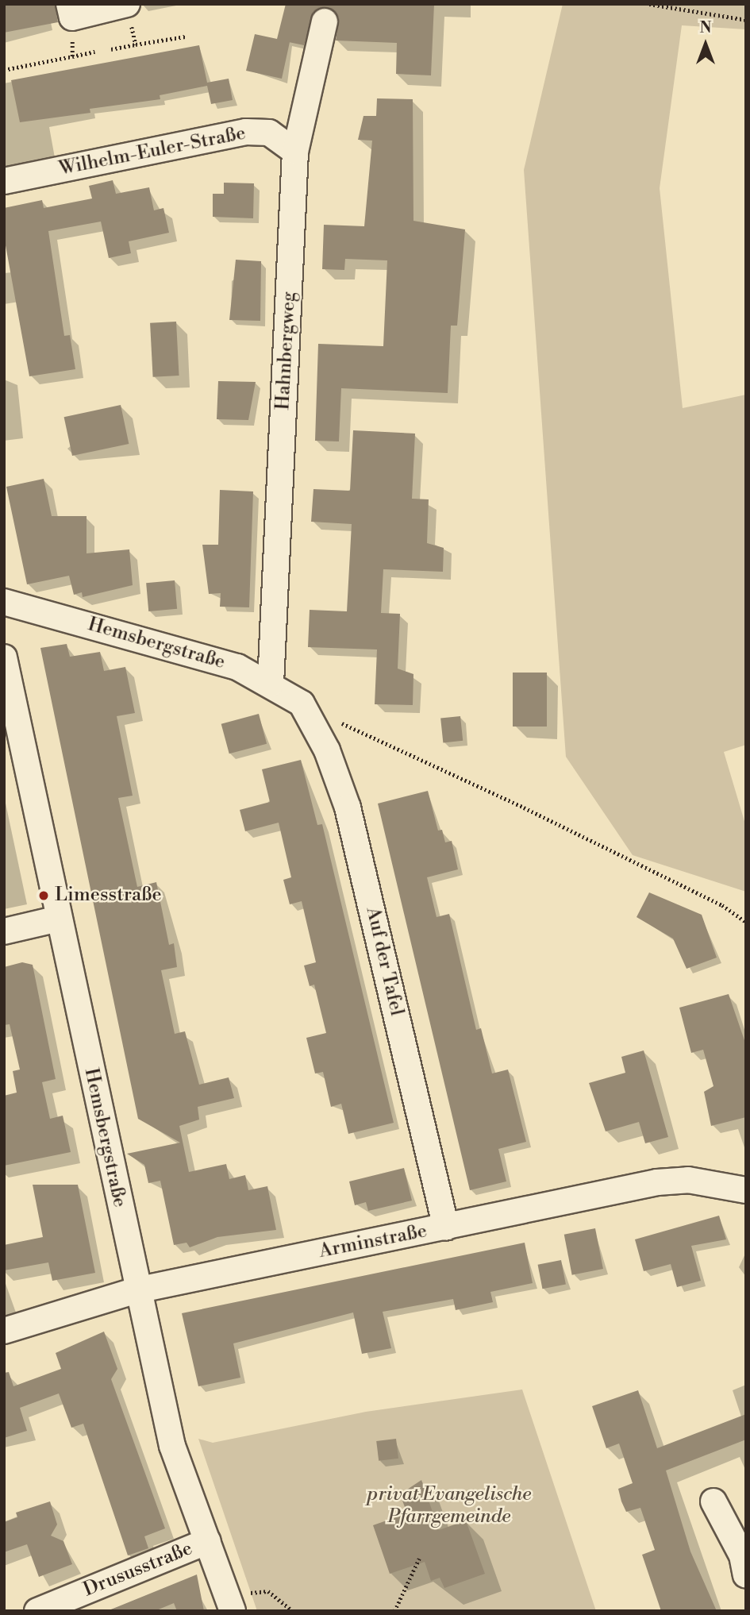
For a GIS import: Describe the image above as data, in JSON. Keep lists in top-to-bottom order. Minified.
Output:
{"streets":{"street":["Wilhelm-Euler-Straße","Hahnbergweg","Hemsbergstraße","Auf der Tafel","Arminstraße","Drususstraße"]},"crossings":[["Wilhelm-Euler-Straße","Hahnbergweg"],["Hahnbergweg","Hemsbergstraße"],["Hemsbergstraße","Auf der Tafel"],["Hemsbergstraße","Arminstraße"],["Hemsbergstraße","Drususstraße"],["Auf der Tafel","Arminstraße"]],"parks":["privat Evangelische Pfarrgemeinde"],"places":["Limesstraße"],"north":"top"}
